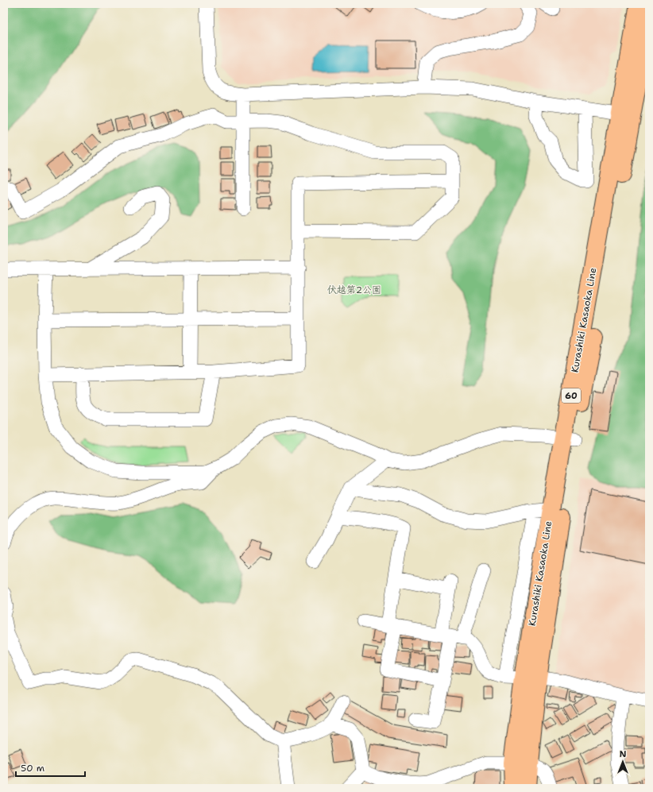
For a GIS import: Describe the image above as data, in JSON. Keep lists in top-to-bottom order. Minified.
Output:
{"streets":{"main road":["Kurashiki Kasaoka Line","60"]},"parks":["伏越第2公園"],"scale_bar":"50 m","north":"top"}
